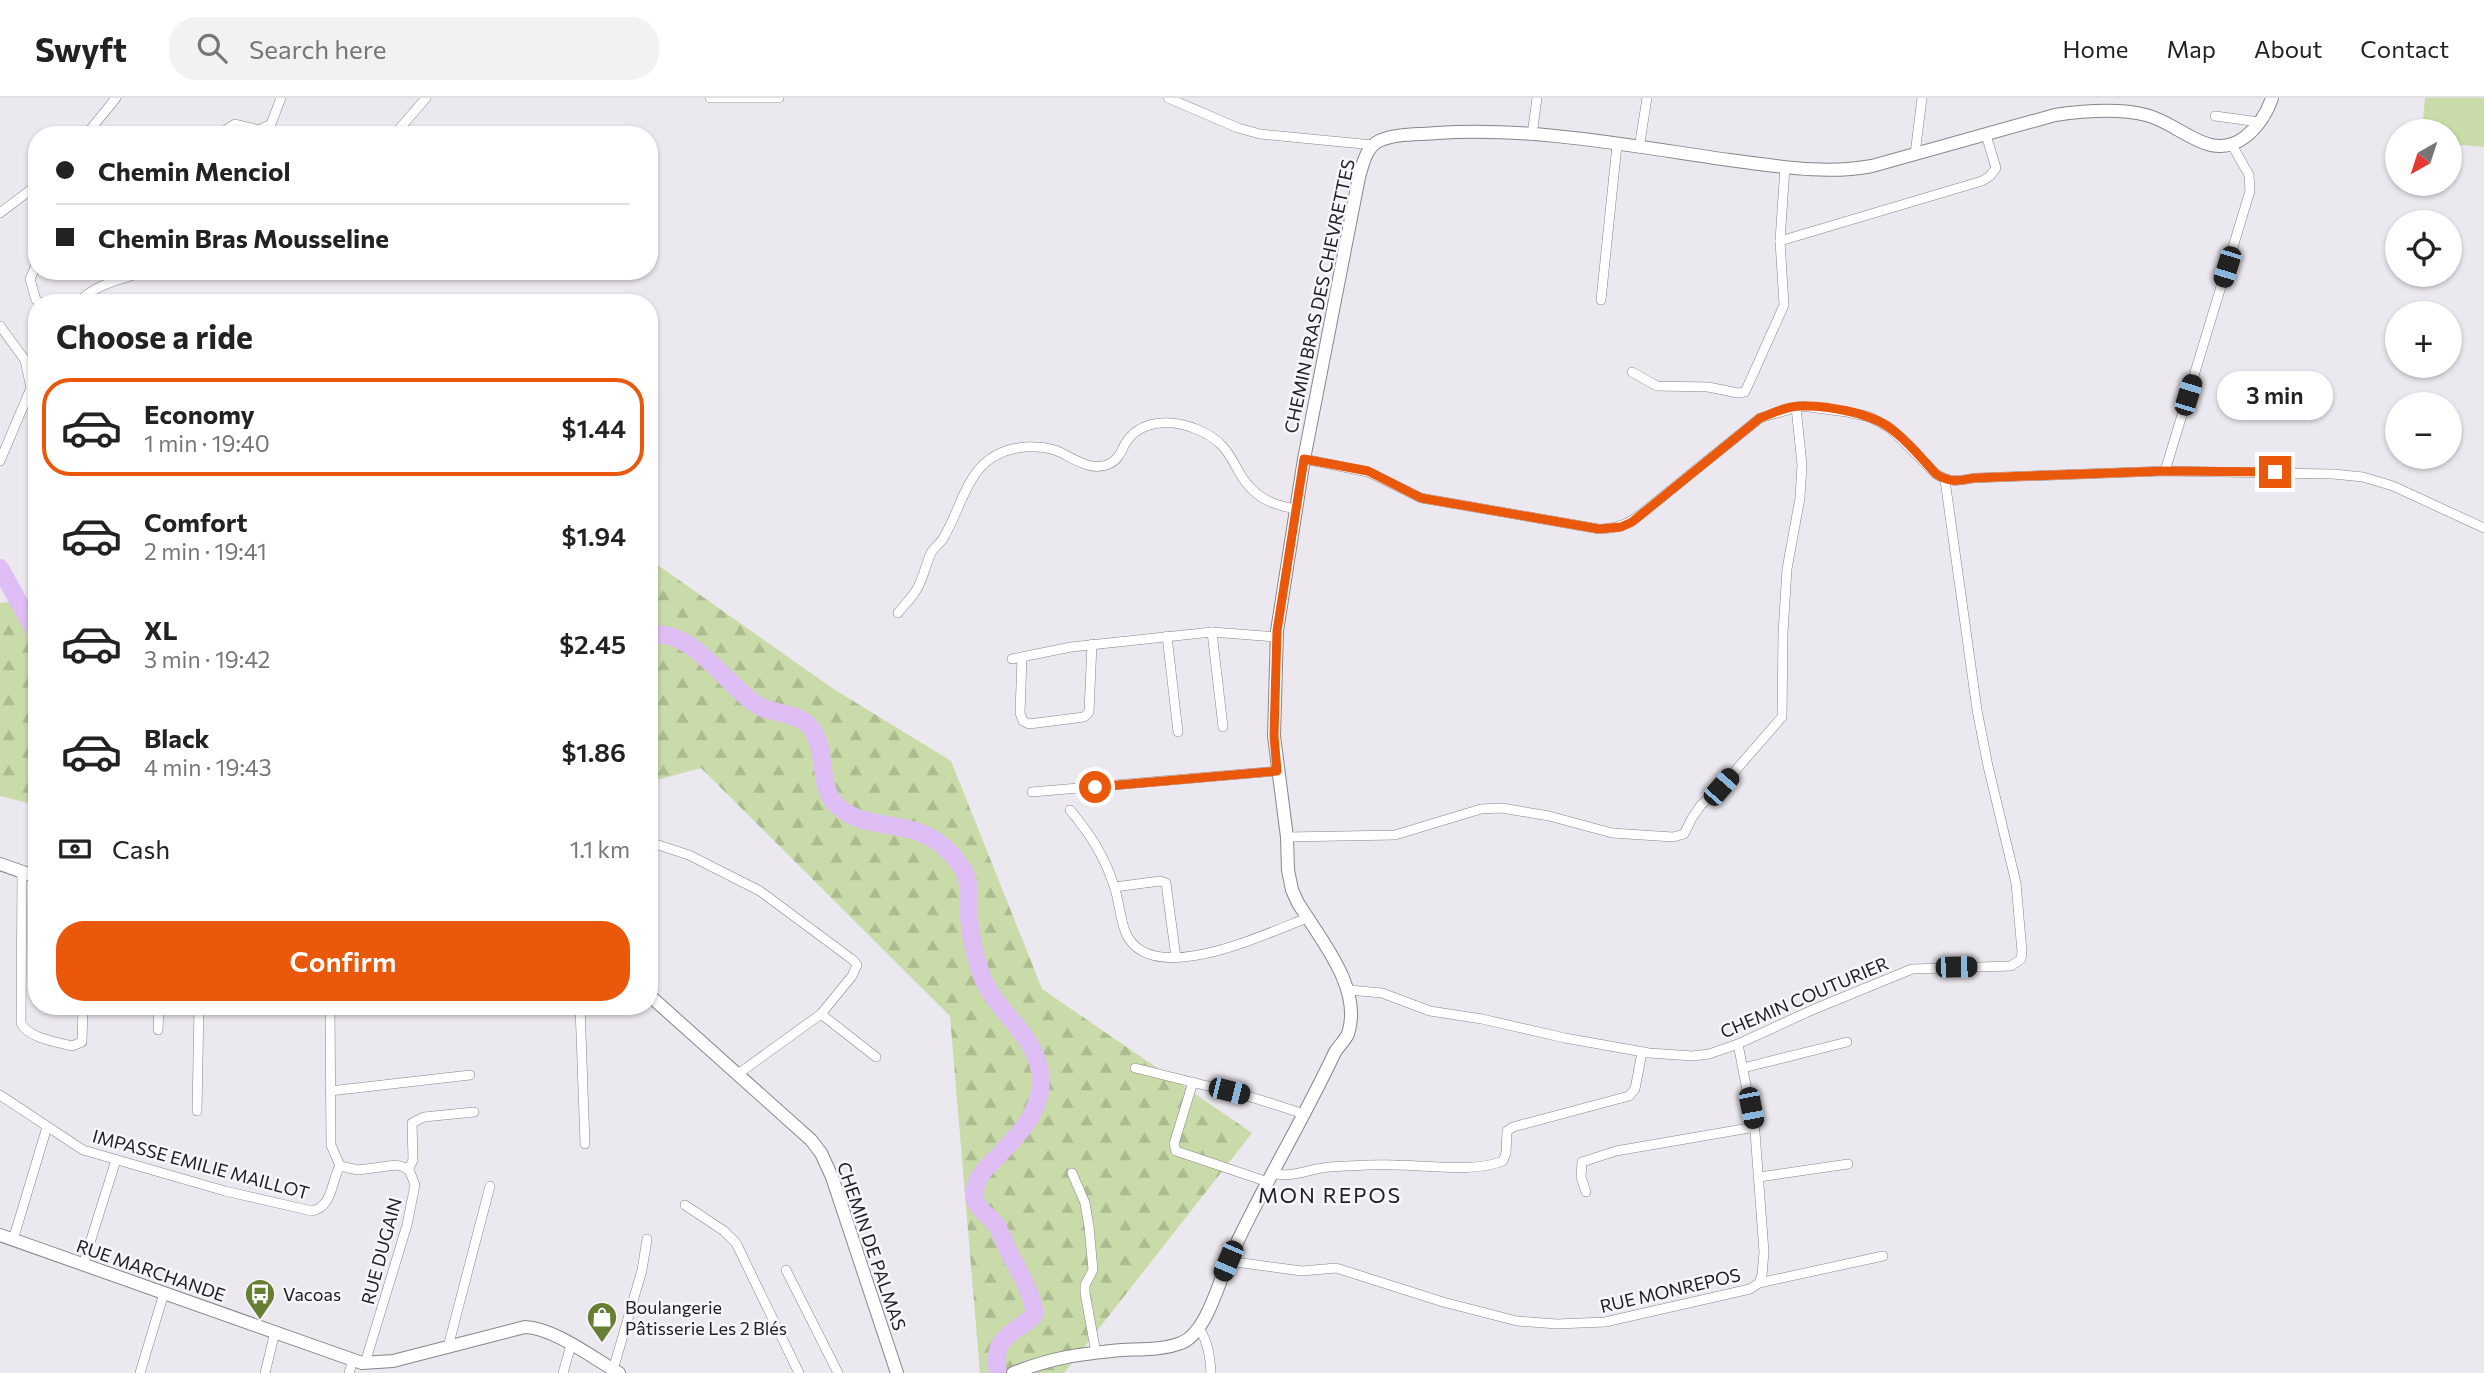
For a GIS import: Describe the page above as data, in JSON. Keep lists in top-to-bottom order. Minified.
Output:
{"streets":{"main road":["CHEMIN BRAS DES CHEVRETTES","CHEMIN DE PALMAS","RUE MARCHANDE"],"street":["CHEMIN COUTURIER","IMPASSE EMILIE MAILLOT","RUE DUGAIN","RUE MONREPOS"]},"crossings":[["CHEMIN BRAS DES CHEVRETTES","CHEMIN COUTURIER"],["CHEMIN BRAS DES CHEVRETTES","RUE MONREPOS"],["CHEMIN COUTURIER","RUE MONREPOS"],["RUE DUGAIN","RUE MARCHANDE"]],"districts":["MON REPOS"],"places":{"bus stop":["Vacoas"],"shop":["Boulangerie Pâtisserie Les 2 Blés"]},"north":"bottom left","page":{"header":"Swyft","search":"Search here","nav":["Home","Map","About","Contact"],"map_buttons":["+","−"],"banner":["Chemin Menciol","Chemin Bras Mousseline"],"heading":"Choose a ride","bubble":"3 min","list":[{"name":"Economy","note":"1 min · 19:40","value":"$1.44"},{"name":"Comfort","note":"2 min · 19:41","value":"$1.94"},{"name":"XL","note":"3 min · 19:42","value":"$2.45"},{"name":"Black","note":"4 min · 19:43","value":"$1.86"}],"pay":["Cash","1.1 km"],"buttons":"Confirm"}}
